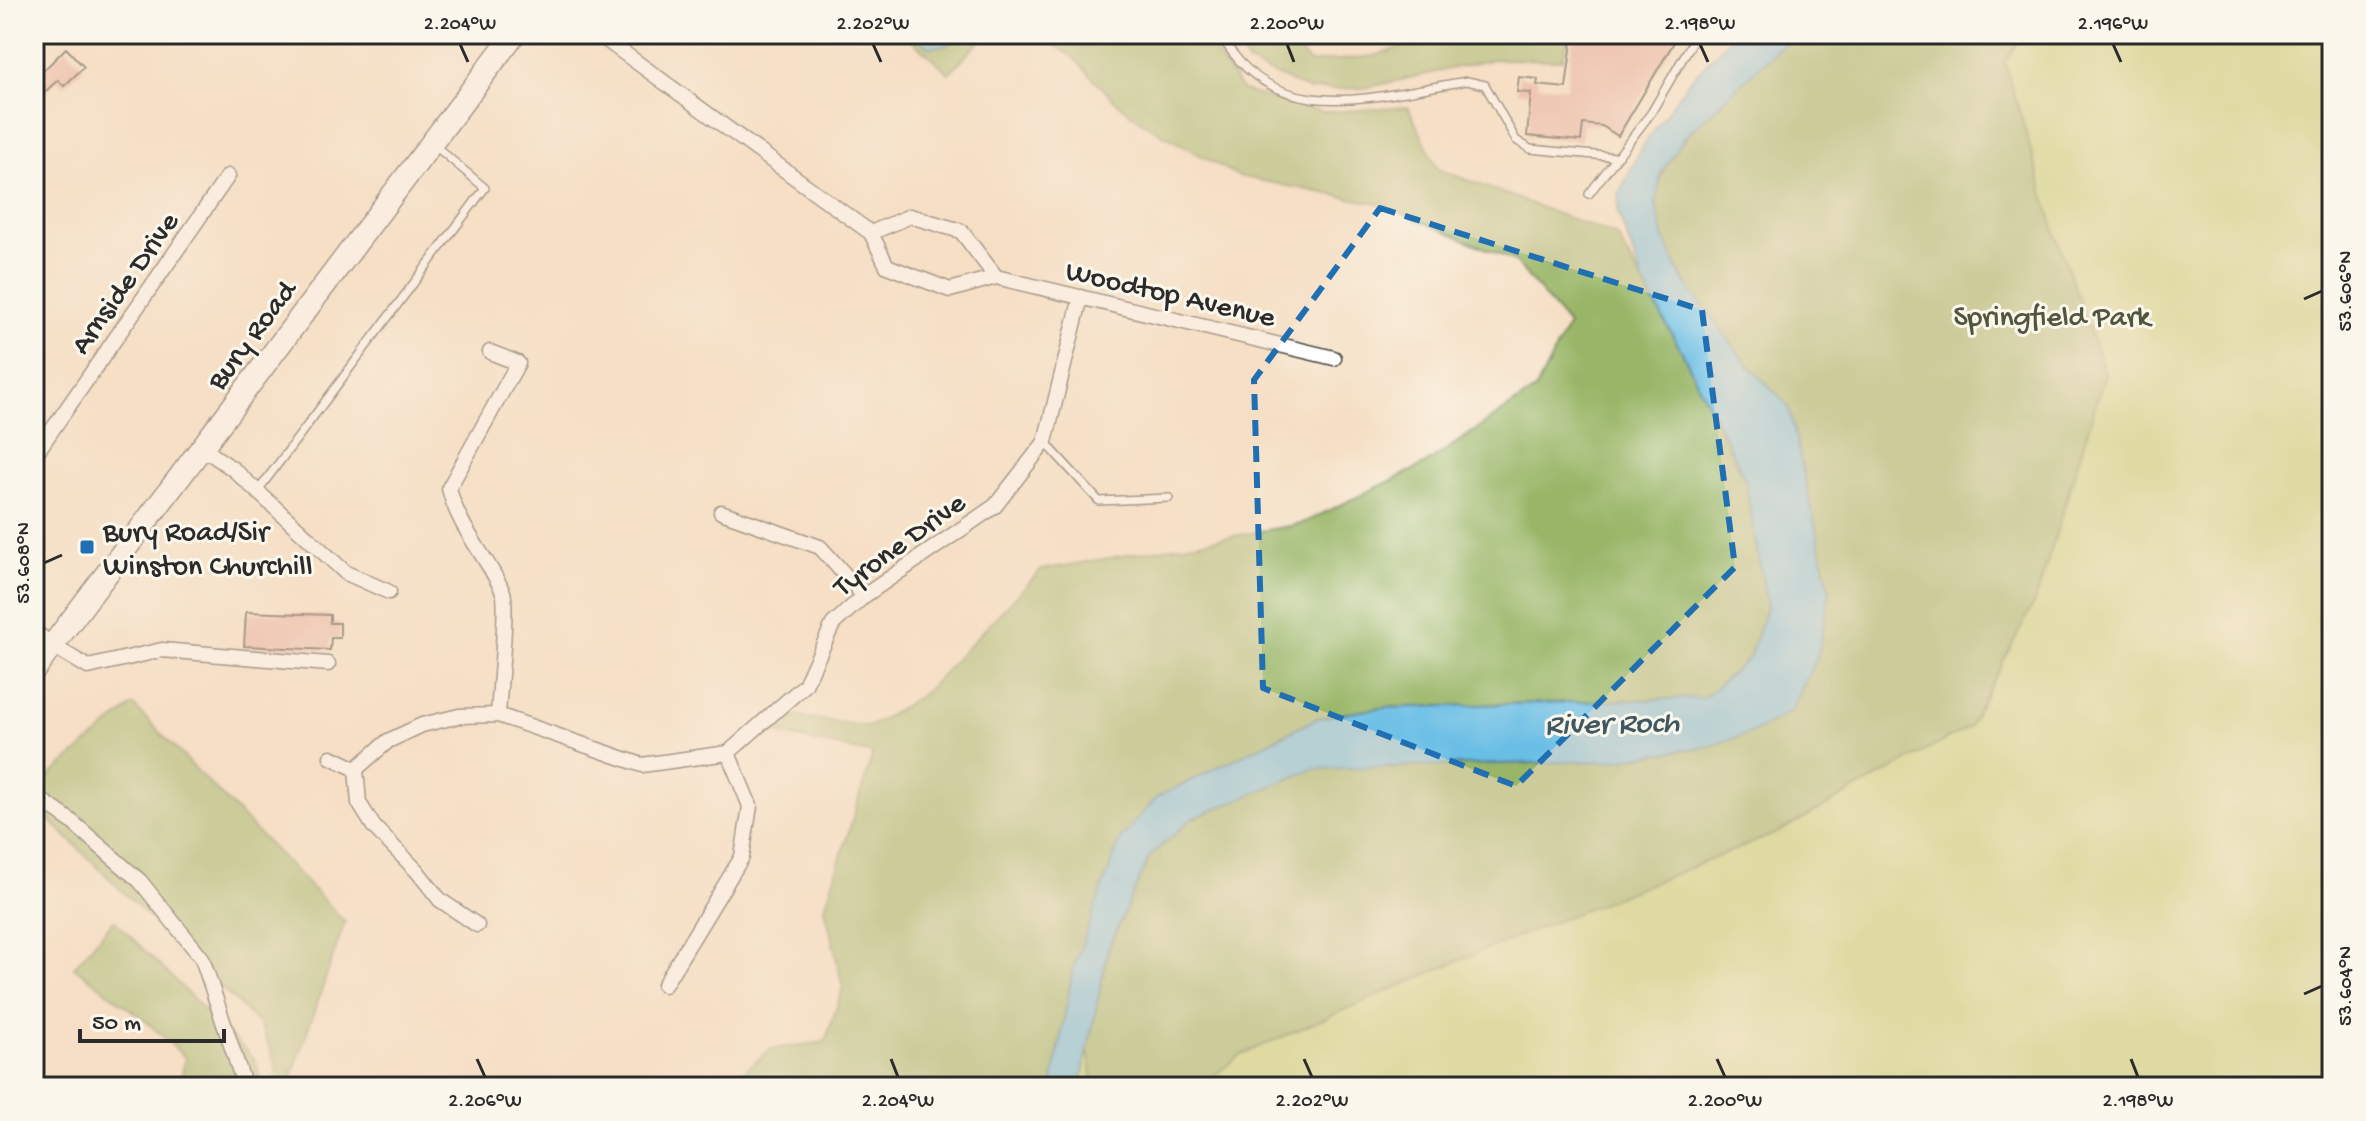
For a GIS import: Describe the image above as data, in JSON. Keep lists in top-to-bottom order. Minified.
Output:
{"streets":{"main road":["Bury Road"],"street":["Arnside Drive","Woodtop Avenue","Tyrone Drive"]},"crossings":[["Woodtop Avenue","Tyrone Drive"]],"water":["River Roch"],"parks":["Springfield Park"],"places":{"transit":["Bury Road/Sir Winston Churchill"]},"scale_bar":"50 m","coordinates":["2.204°W","2.202°W","2.200°W","2.198°W","2.196°W","53.606°N","53.608°N","53.604°N","2.206°W"]}
